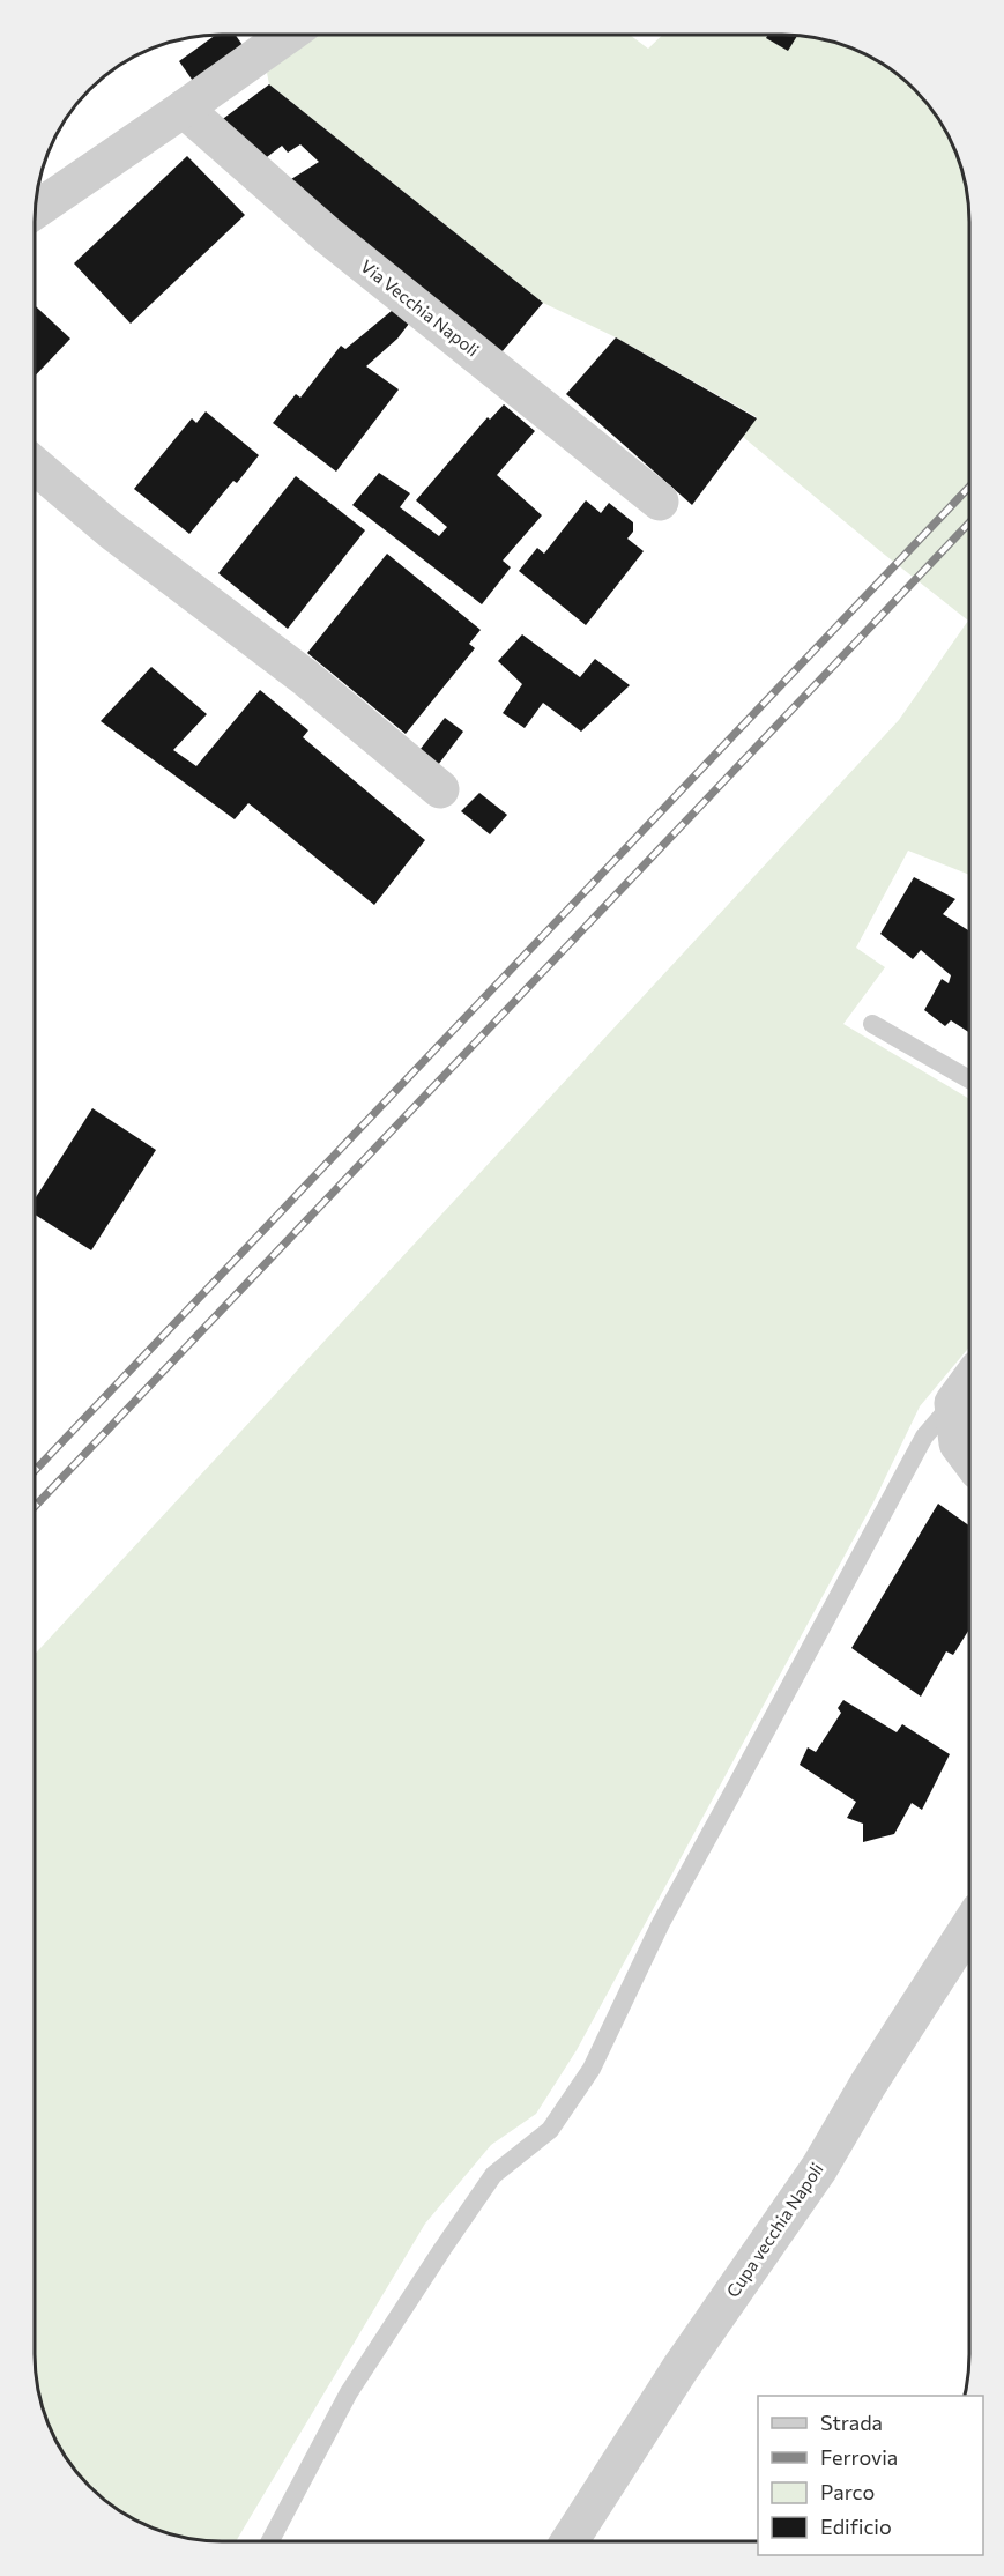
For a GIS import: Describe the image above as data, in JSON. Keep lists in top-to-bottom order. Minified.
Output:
{"streets":{"street":["Via Vecchia Napoli","Cupa vecchia Napoli"]},"legend":["Strada","Ferrovia","Parco","Edificio"]}
